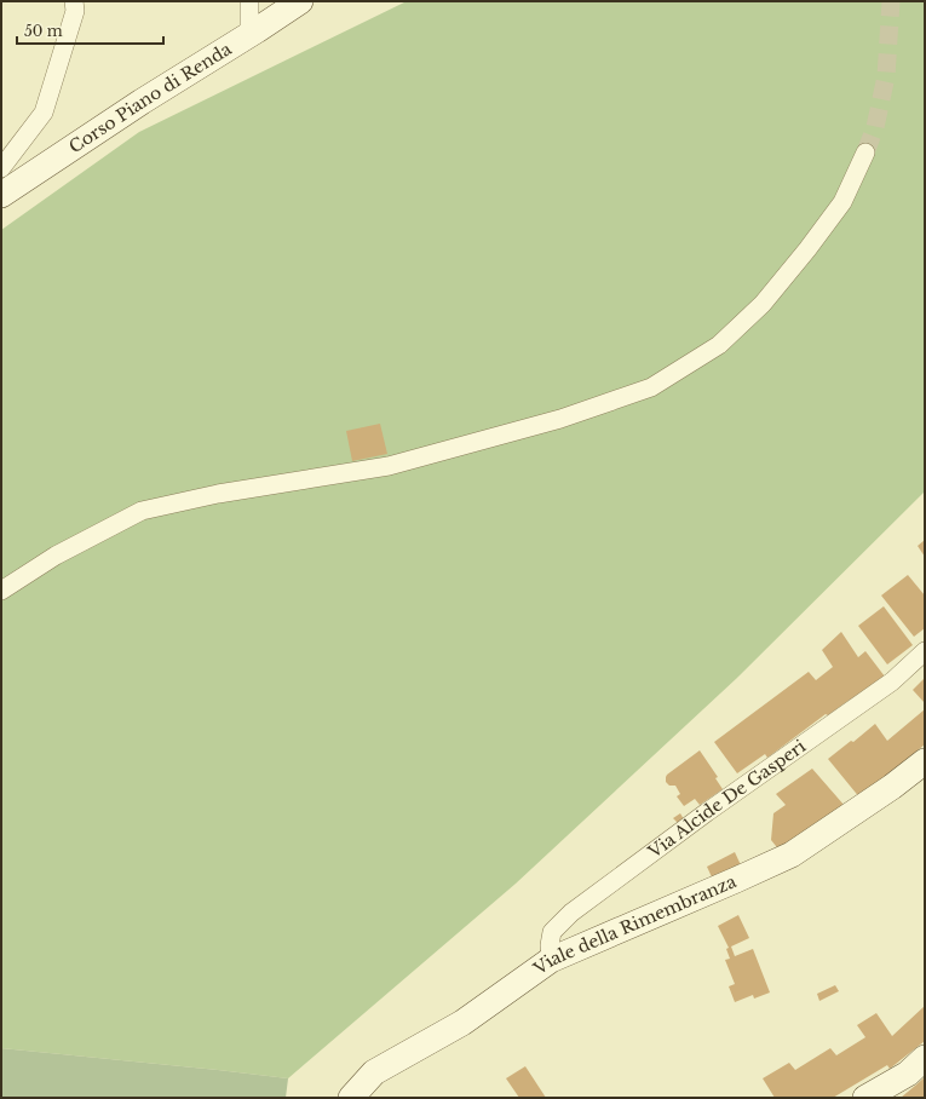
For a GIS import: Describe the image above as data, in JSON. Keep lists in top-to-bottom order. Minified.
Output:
{"streets":{"street":["Corso Piano di Renda","Via Alcide De Gasperi","Viale della Rimembranza"]},"crossings":[["Via Alcide De Gasperi","Viale della Rimembranza"]],"scale_bar":"50 m"}
